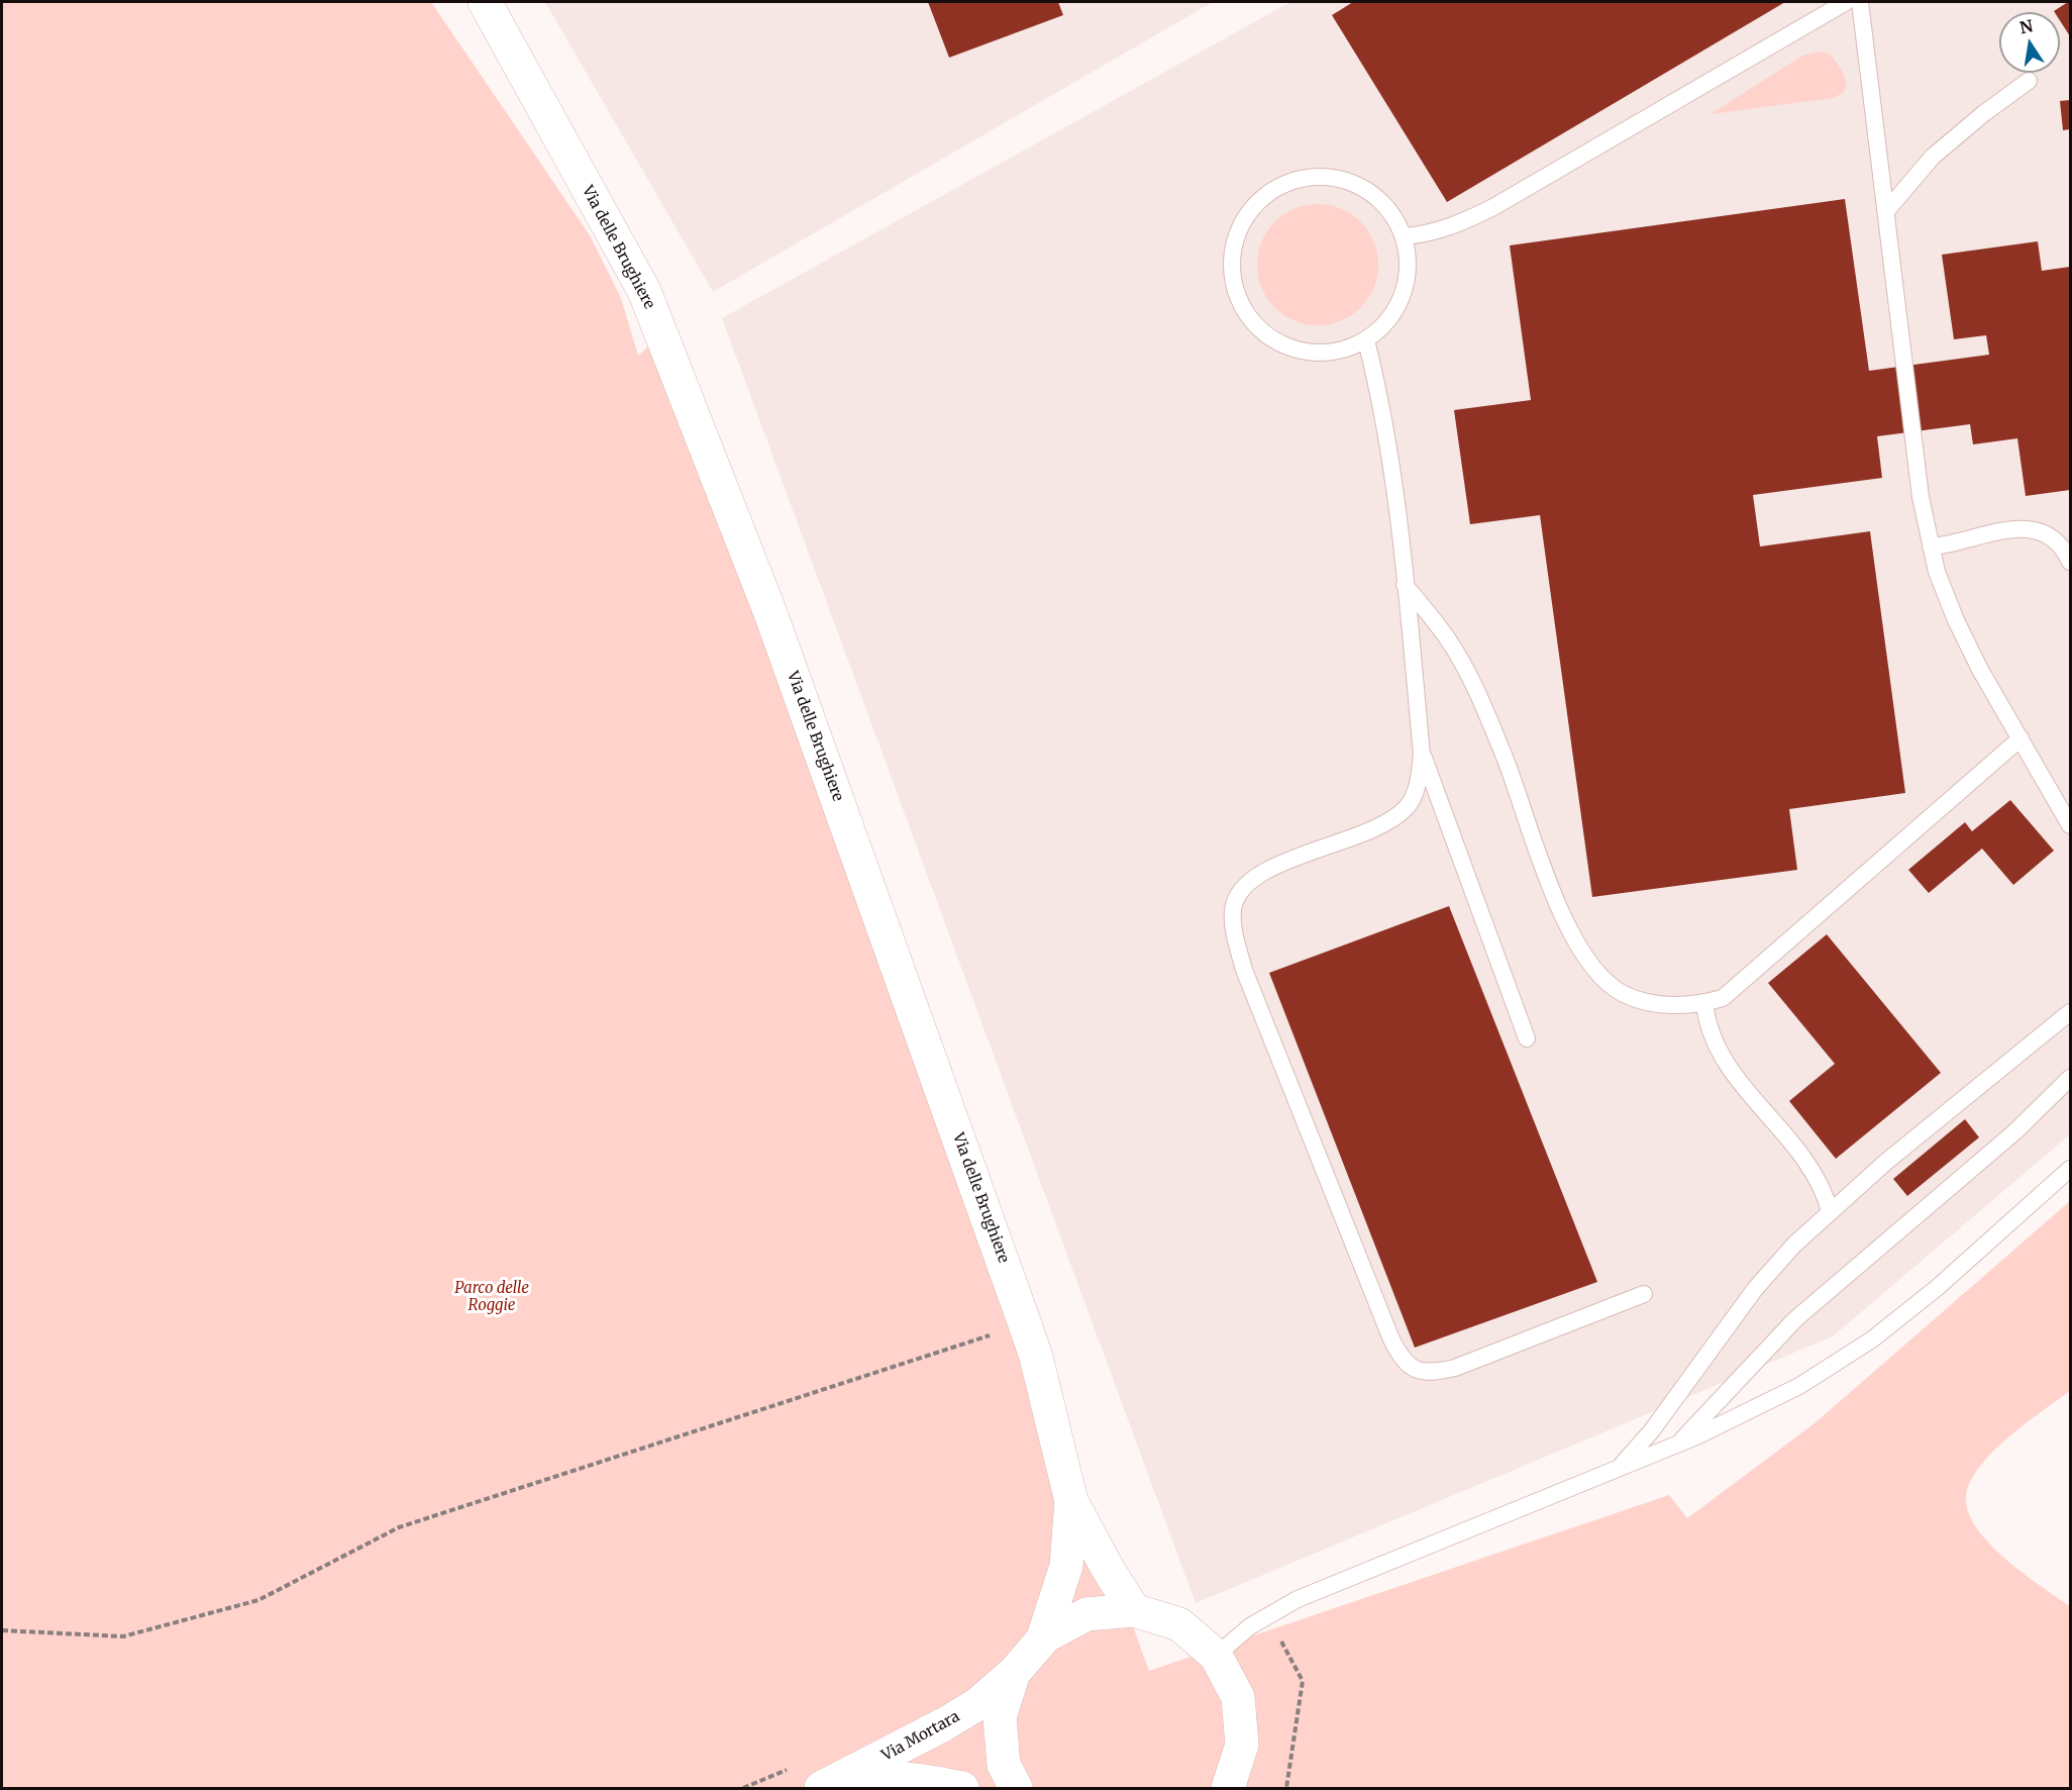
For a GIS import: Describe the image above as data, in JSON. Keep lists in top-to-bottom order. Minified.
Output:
{"streets":{"street":["Via delle Brughiere","Via Mortara"]},"parks":["Parco delle Roggie"],"north":"top"}
